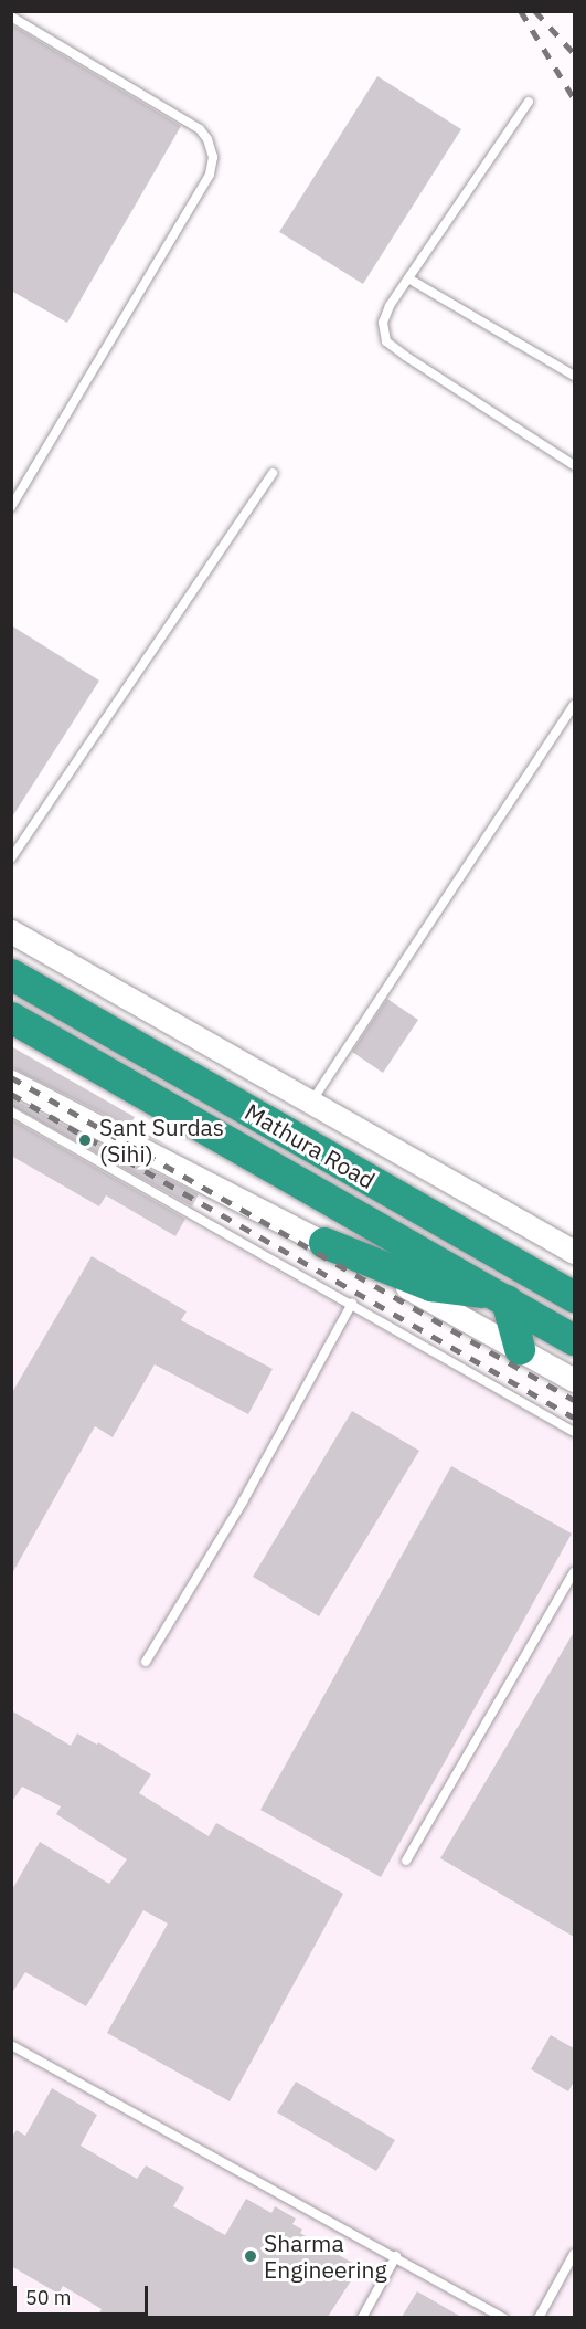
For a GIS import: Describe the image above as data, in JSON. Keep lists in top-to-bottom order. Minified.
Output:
{"streets":{"highway":["Mathura Road"]},"places":["Sant Surdas (Sihi)","Sharma Engineering"],"scale_bar":"50 m"}
